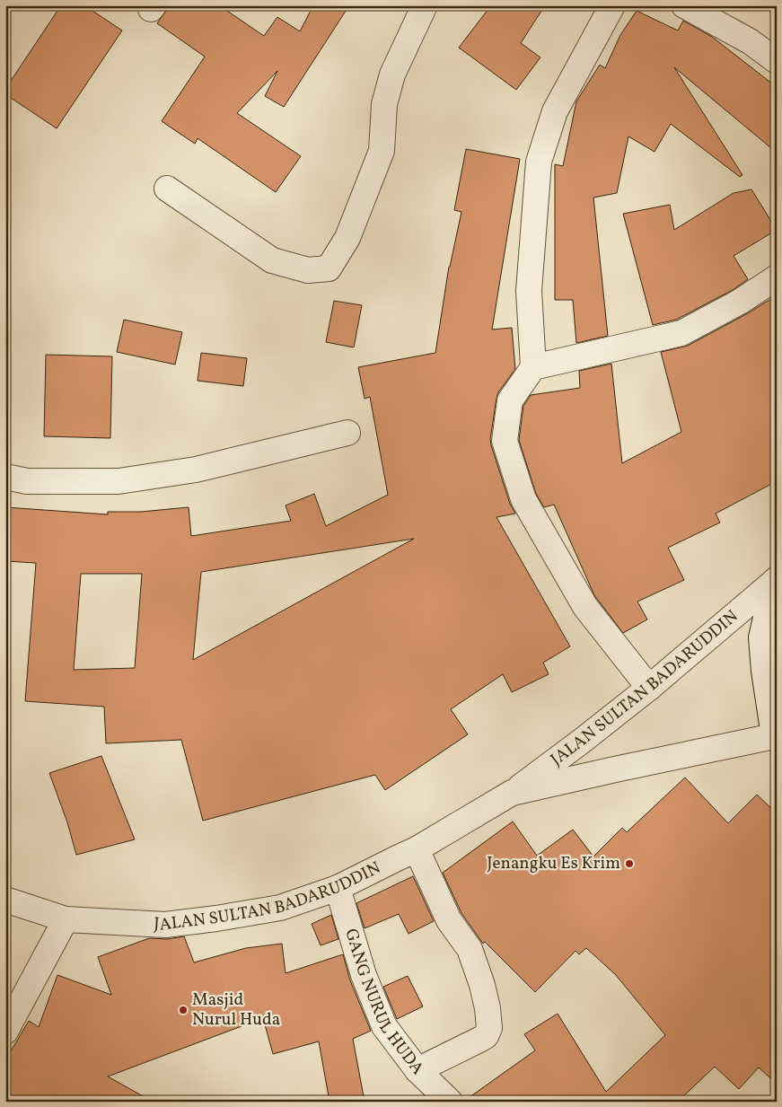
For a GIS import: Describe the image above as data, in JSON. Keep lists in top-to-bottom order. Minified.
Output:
{"streets":{"street":["JALAN SULTAN BADARUDDIN","GANG NURUL HUDA"]},"crossings":[["JALAN SULTAN BADARUDDIN","GANG NURUL HUDA"]],"places":["Jenangku Es Krim","Masjid Nurul Huda"]}
